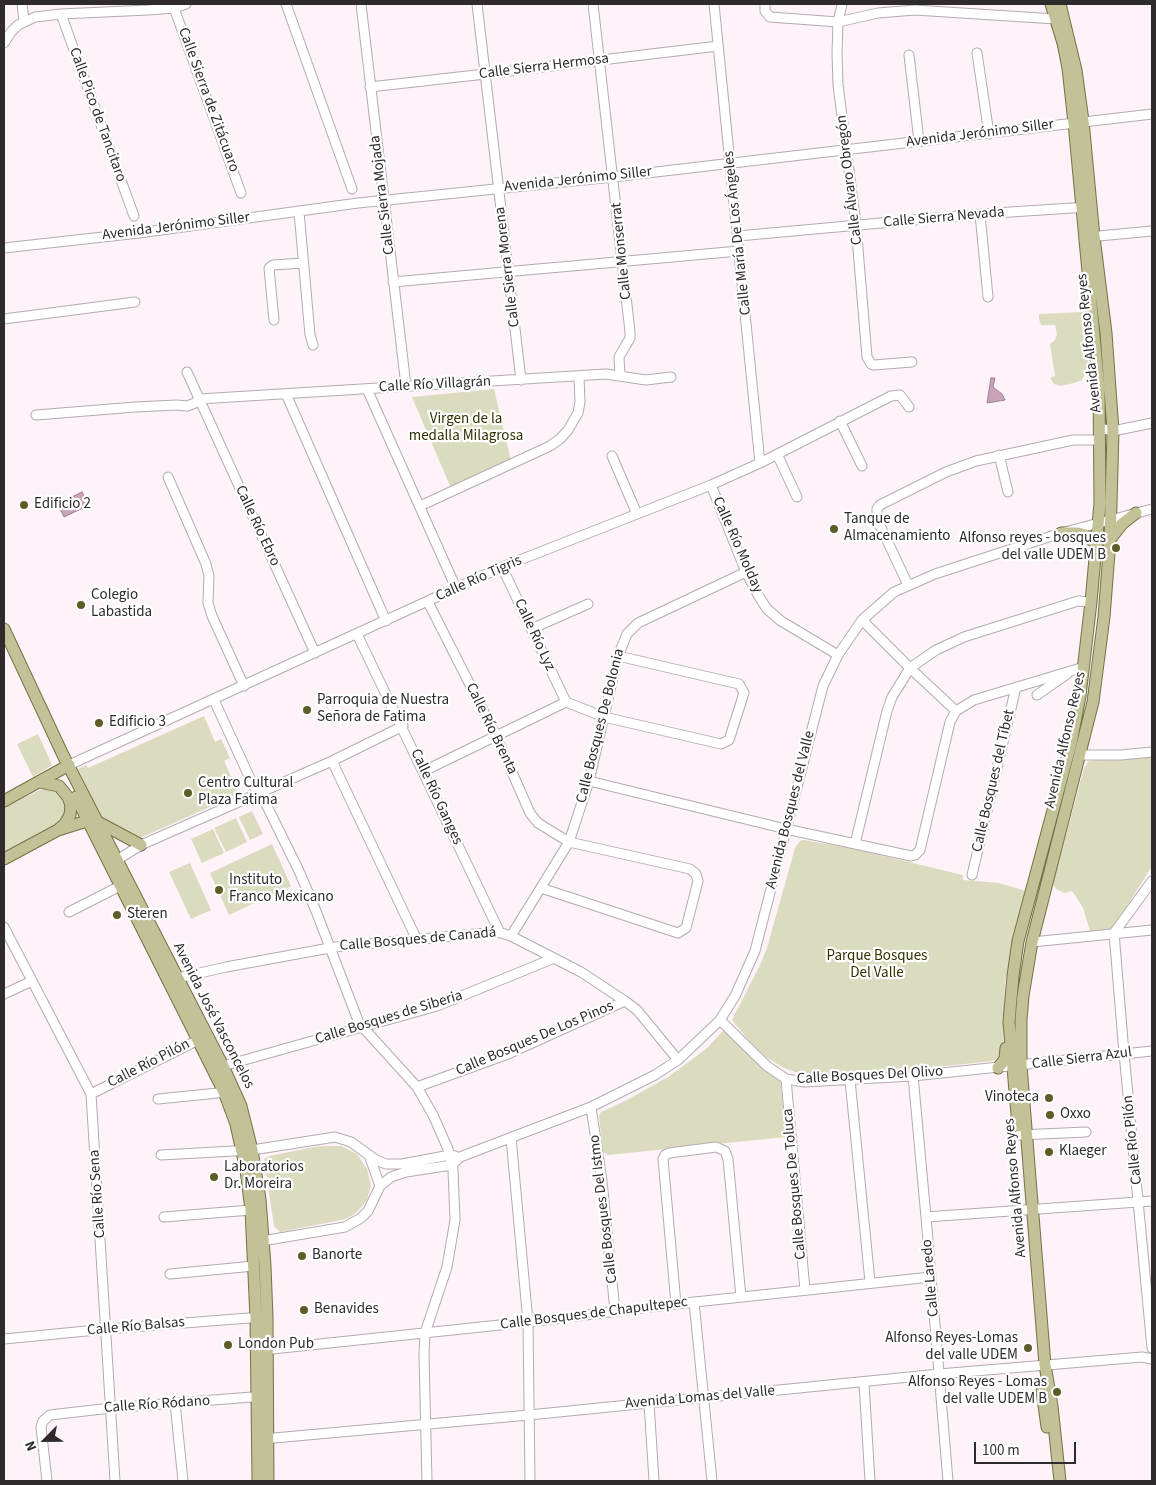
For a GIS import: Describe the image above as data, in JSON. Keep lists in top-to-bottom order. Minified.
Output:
{"streets":{"main road":["Avenida Alfonso Reyes","Avenida José Vasconcelos"],"street":["Calle Sierra Hermosa","Calle Sierra de Zitácuaro","Calle Pico de Tancitaro","Avenida Jerónimo Siller","Calle Álvaro Obregón","Calle Sierra Mojada","Calle Sierra Nevada","Calle María De Los Ángeles","Calle Monserrat","Calle Sierra Morena","Calle Río Villagrán","Calle Río Ebro","Calle Río Molday","Calle Río Tigris","Calle Río Lyz","Calle Bosques De Bolonia","Calle Río Brenta","Calle Bosques del Tíbet","Calle Río Ganges","Avenida Bosques del Valle","Calle Bosques de Canadá","Calle Bosques de Siberia","Calle Bosques De Los Pinos","Calle Sierra Azul","Calle Río Pilón","Calle Bosques Del Olivo","Calle Bosques De Toluca","Calle Río Sena","Calle Bosques Del Istmo","Calle Laredo","Calle Bosques de Chapultepec","Calle Río Balsas","Avenida Lomas del Valle","Calle Río Ródano"]},"crossings":[["Calle Sierra Hermosa","Calle Sierra Mojada"],["Calle Sierra Hermosa","Calle María De Los Ángeles"],["Calle Sierra Hermosa","Calle Monserrat"],["Calle Sierra Hermosa","Calle Sierra Morena"],["Avenida Jerónimo Siller","Calle Álvaro Obregón"],["Avenida Jerónimo Siller","Calle Sierra Mojada"],["Avenida Jerónimo Siller","Calle María De Los Ángeles"],["Avenida Jerónimo Siller","Calle Monserrat"],["Avenida Jerónimo Siller","Calle Sierra Morena"],["Avenida Jerónimo Siller","Avenida Alfonso Reyes"],["Calle Álvaro Obregón","Calle Sierra Nevada"],["Calle Sierra Mojada","Calle Río Villagrán"],["Calle Sierra Nevada","Calle María De Los Ángeles"],["Calle Sierra Nevada","Avenida Alfonso Reyes"],["Calle María De Los Ángeles","Calle Río Tigris"],["Calle Monserrat","Calle Río Villagrán"],["Calle Sierra Morena","Calle Río Villagrán"],["Avenida Alfonso Reyes","Avenida Bosques del Valle"],["Avenida Alfonso Reyes","Calle Sierra Azul"],["Avenida Alfonso Reyes","Calle Bosques Del Olivo"],["Avenida Alfonso Reyes","Avenida Lomas del Valle"],["Calle Río Villagrán","Calle Río Ebro"],["Calle Río Ebro","Calle Río Tigris"],["Calle Río Molday","Calle Río Tigris"],["Calle Río Molday","Calle Bosques De Bolonia"],["Calle Río Molday","Avenida Bosques del Valle"],["Calle Río Tigris","Calle Río Lyz"],["Calle Río Tigris","Calle Río Brenta"],["Calle Río Tigris","Calle Río Ganges"],["Calle Río Tigris","Avenida José Vasconcelos"],["Calle Bosques De Bolonia","Calle Río Brenta"],["Calle Bosques De Bolonia","Calle Bosques de Canadá"],["Calle Río Ganges","Calle Bosques de Canadá"],["Avenida Bosques del Valle","Calle Bosques de Canadá"],["Avenida Bosques del Valle","Calle Bosques Del Olivo"],["Avenida Bosques del Valle","Calle Bosques Del Istmo"],["Calle Bosques de Canadá","Avenida José Vasconcelos"],["Calle Bosques de Canadá","Calle Bosques de Siberia"],["Calle Bosques de Canadá","Calle Bosques De Los Pinos"],["Avenida José Vasconcelos","Calle Bosques de Siberia"],["Avenida José Vasconcelos","Calle Río Pilón"],["Avenida José Vasconcelos","Calle Bosques de Chapultepec"],["Avenida José Vasconcelos","Calle Río Balsas"],["Avenida José Vasconcelos","Avenida Lomas del Valle"],["Avenida José Vasconcelos","Calle Río Ródano"],["Calle Sierra Azul","Calle Río Pilón"],["Calle Sierra Azul","Calle Bosques Del Olivo"],["Calle Río Pilón","Calle Río Sena"],["Calle Río Pilón","Avenida Lomas del Valle"],["Calle Bosques Del Olivo","Calle Bosques De Toluca"],["Calle Bosques Del Olivo","Calle Laredo"],["Calle Bosques De Toluca","Calle Bosques de Chapultepec"],["Calle Río Sena","Calle Río Balsas"],["Calle Río Sena","Calle Río Ródano"],["Calle Bosques Del Istmo","Calle Bosques de Chapultepec"],["Calle Laredo","Calle Bosques de Chapultepec"],["Calle Laredo","Avenida Lomas del Valle"]],"parks":["Virgen de la medalla Milagrosa","Parque Bosques Del Valle"],"places":["Edificio 2","Tanque de Almacenamiento","Alfonso reyes - bosques del valle UDEM B","Colegio Labastida","Parroquia de Nuestra Señora de Fatima","Edificio 3","Centro Cultural Plaza Fatima","Instituto Franco Mexicano","Steren","Vinoteca","Oxxo","Klaeger","Laboratorios Dr. Moreira","Banorte","Benavides","London Pub","Alfonso Reyes-Lomas del valle UDEM","Alfonso Reyes - Lomas del valle UDEM B"],"scale_bar":"100 m","north":"bottom left"}
